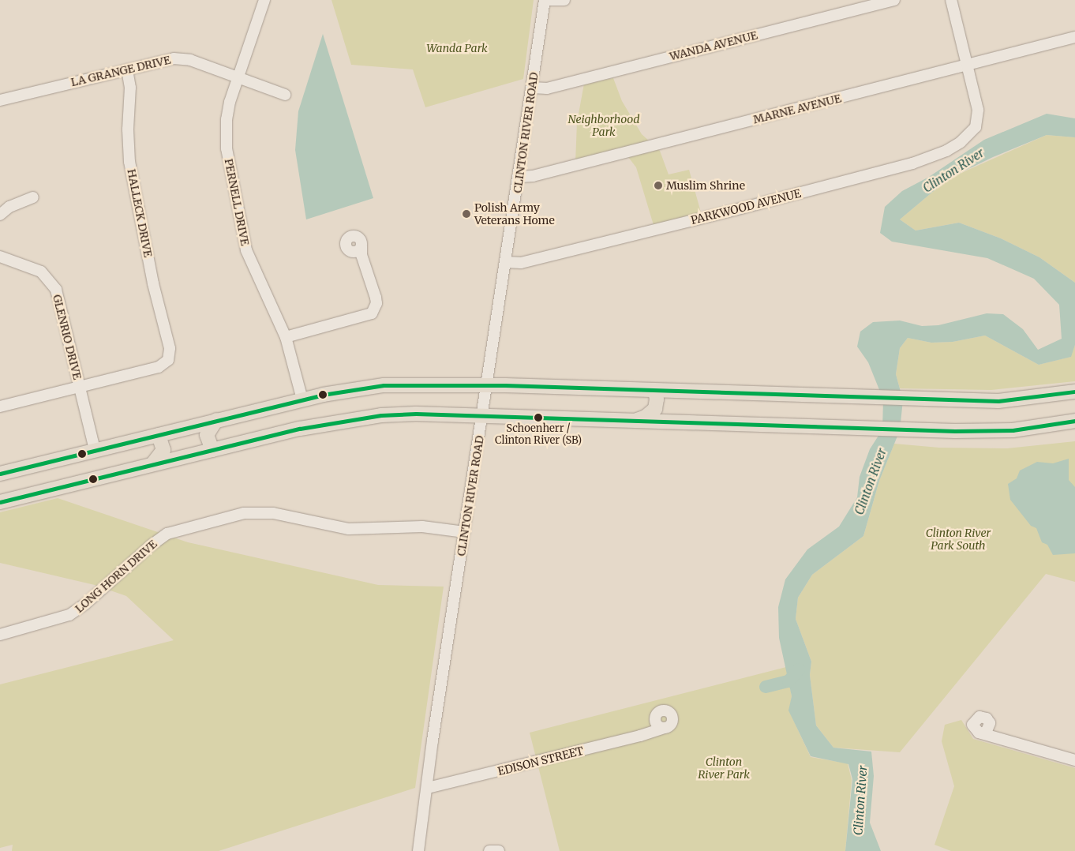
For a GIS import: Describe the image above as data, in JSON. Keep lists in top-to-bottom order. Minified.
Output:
{"streets":{"street":["WANDA AVENUE","LA GRANGE DRIVE","MARNE AVENUE","CLINTON RIVER ROAD","PERNELL DRIVE","PARKWOOD AVENUE","HALLECK DRIVE","GLENRIO DRIVE","LONG HORN DRIVE","EDISON STREET"]},"crossings":[["WANDA AVENUE","CLINTON RIVER ROAD"],["LA GRANGE DRIVE","PERNELL DRIVE"],["LA GRANGE DRIVE","HALLECK DRIVE"],["MARNE AVENUE","CLINTON RIVER ROAD"],["MARNE AVENUE","PARKWOOD AVENUE"],["CLINTON RIVER ROAD","PARKWOOD AVENUE"],["CLINTON RIVER ROAD","LONG HORN DRIVE"],["CLINTON RIVER ROAD","EDISON STREET"],["HALLECK DRIVE","GLENRIO DRIVE"]],"water":["Clinton River"],"parks":["Wanda Park","Neighborhood Park","Clinton River Park South","Clinton River Park"],"places":["Muslim Shrine","Polish Army Veterans Home","Schoenherr / Clinton River (SB)"]}
